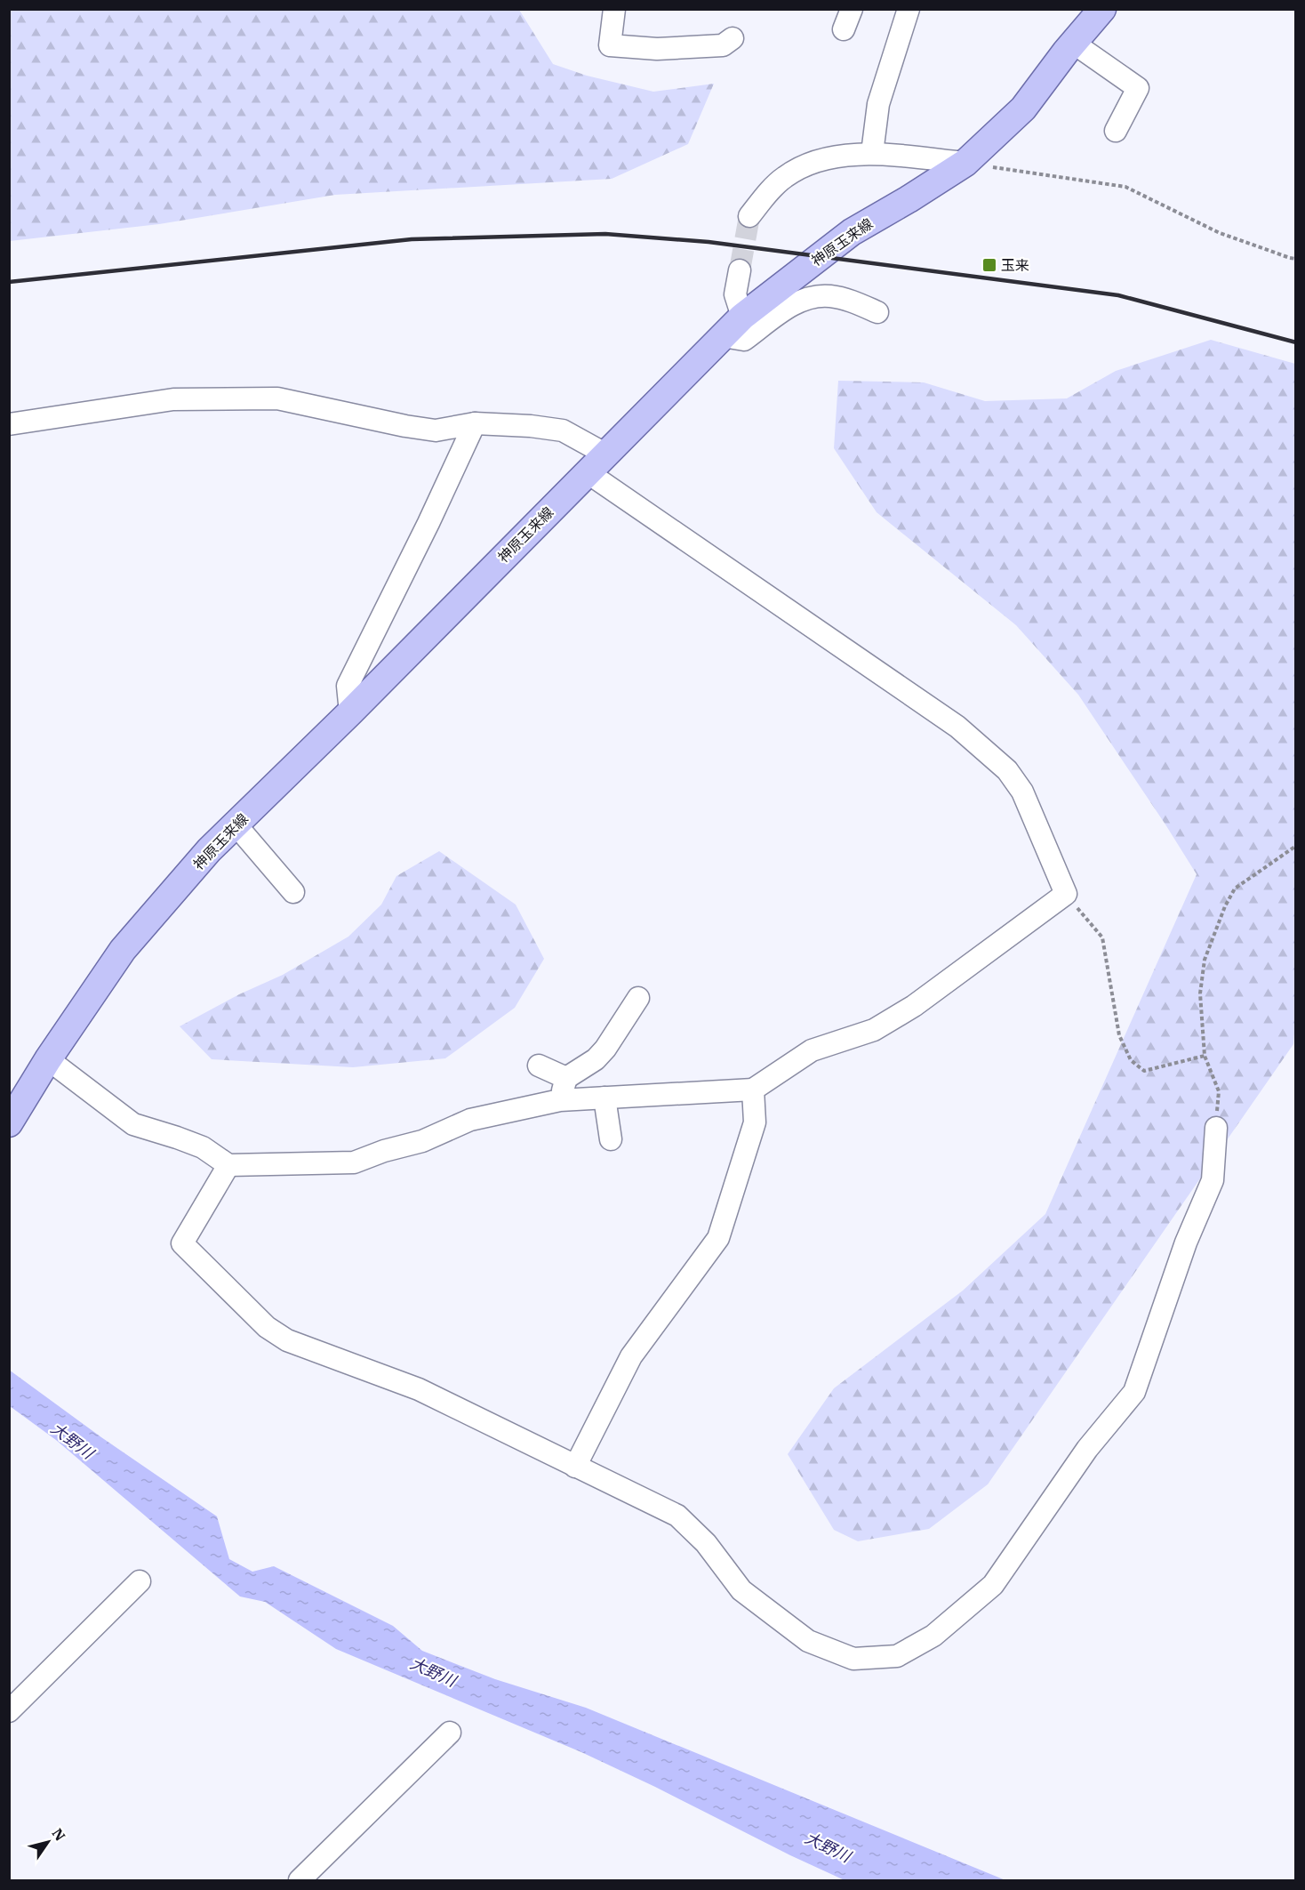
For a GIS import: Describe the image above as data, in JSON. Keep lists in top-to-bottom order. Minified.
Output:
{"streets":{"main road":["神原玉来線"]},"water":["大野川"],"places":{"transit":["玉来"]},"north":"top right"}
